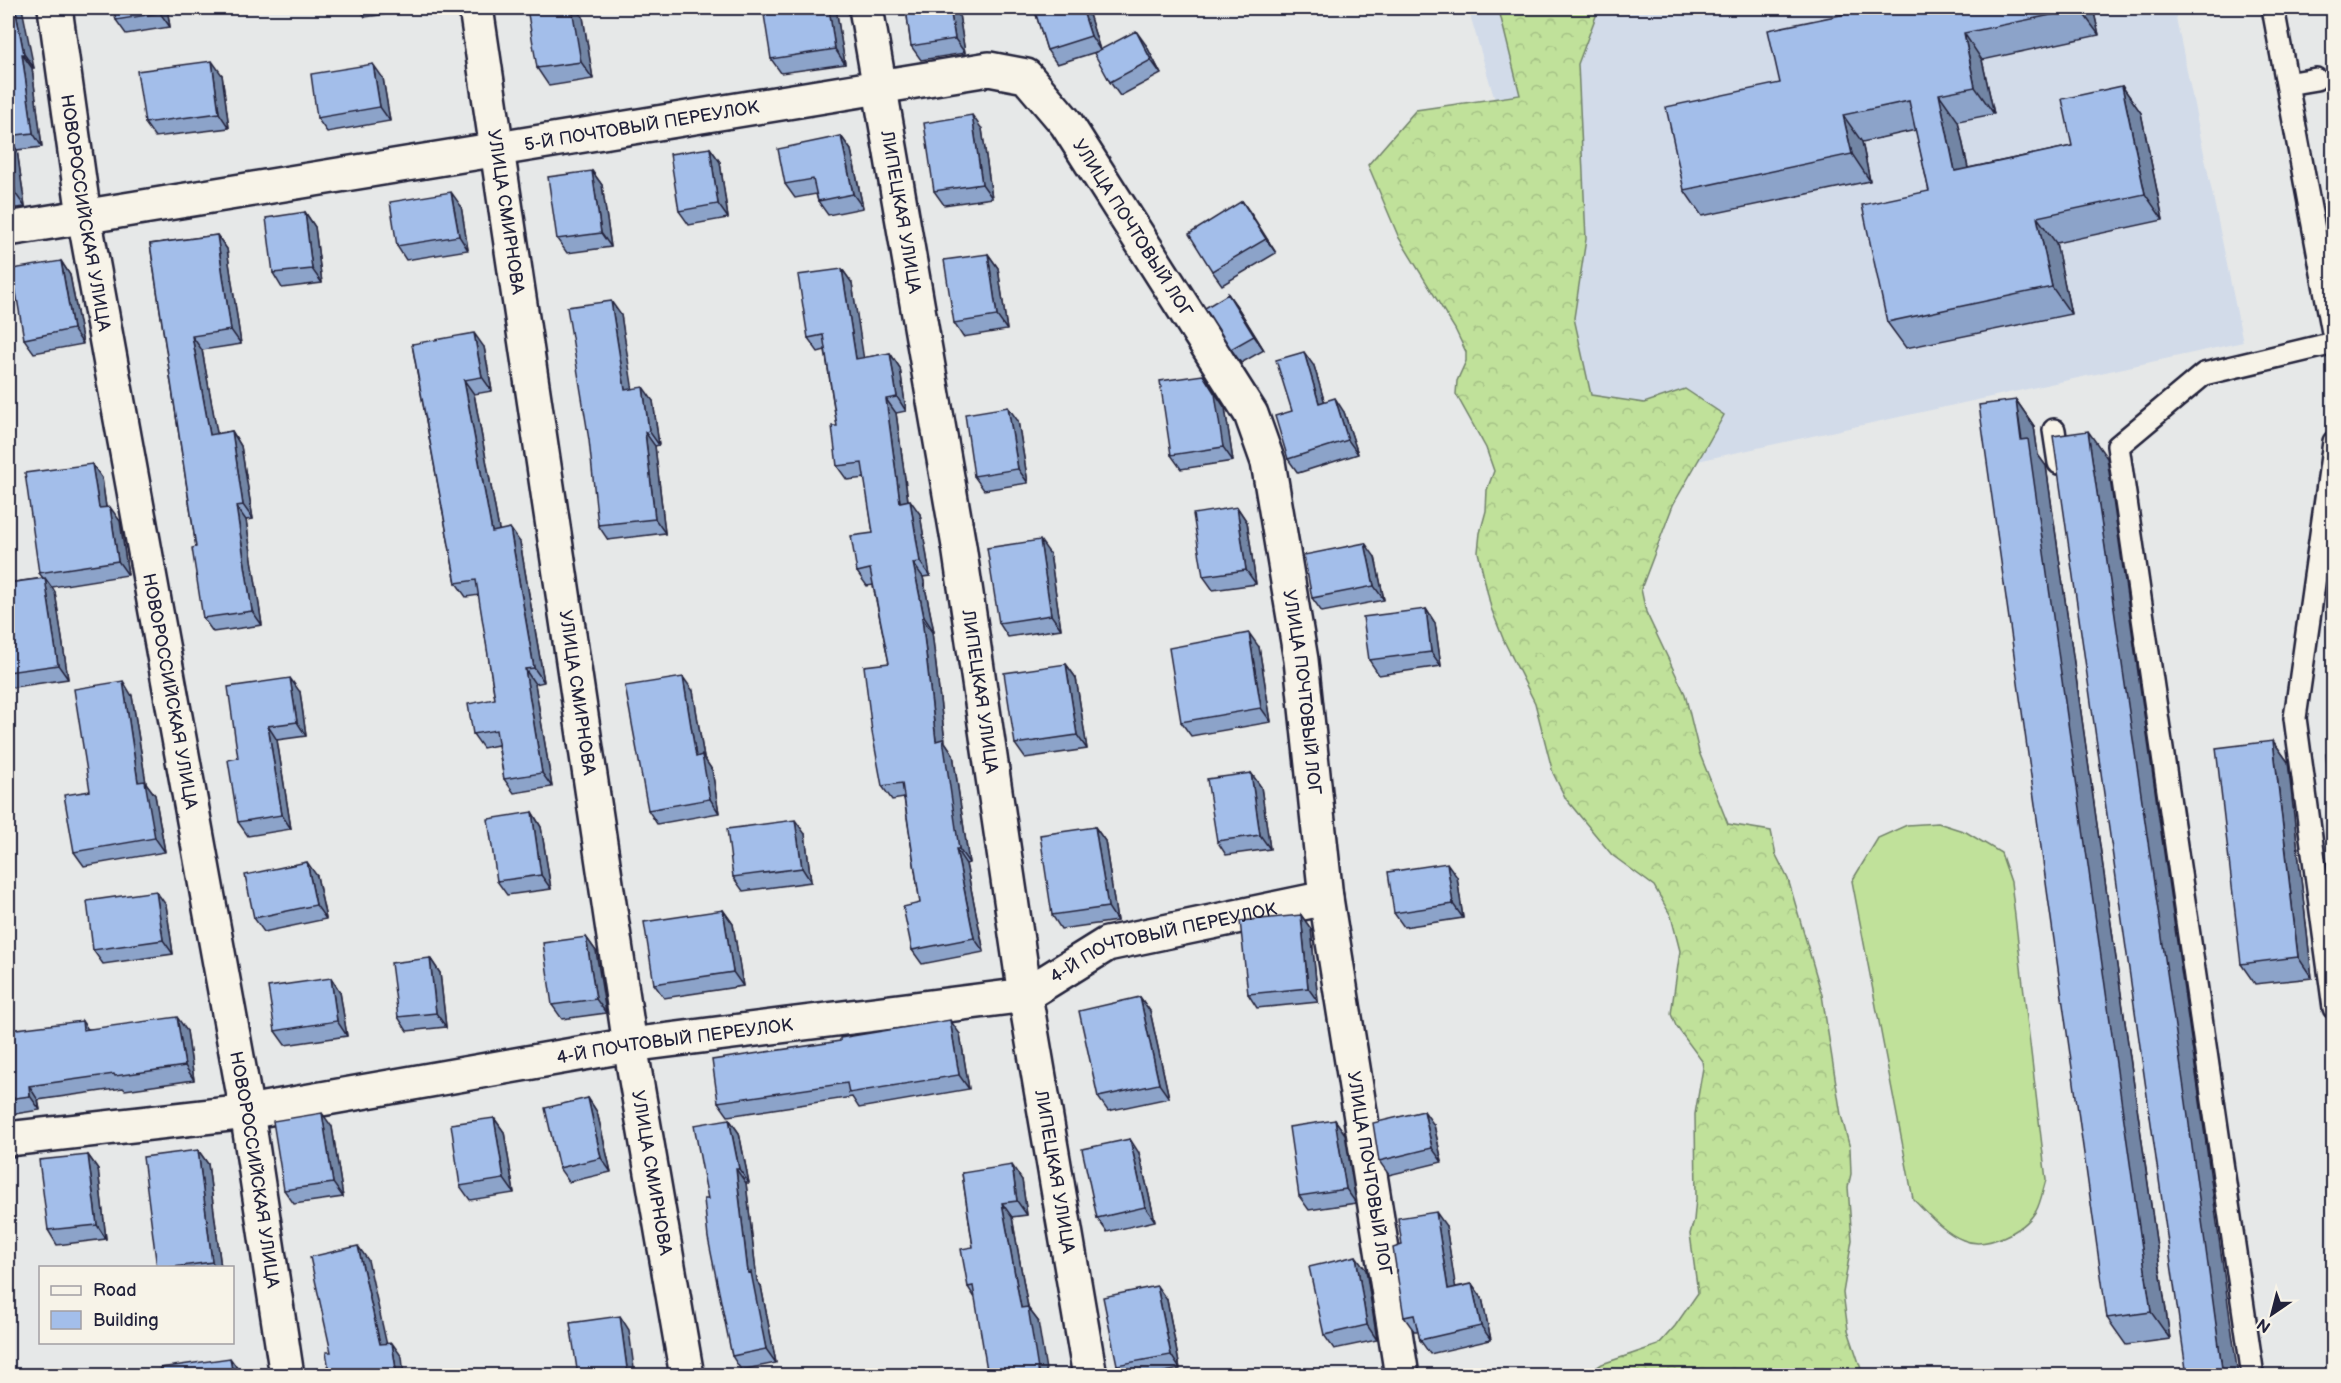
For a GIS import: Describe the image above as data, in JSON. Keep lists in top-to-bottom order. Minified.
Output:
{"streets":{"street":["5-Й ПОЧТОВЫЙ ПЕРЕУЛОК","УЛИЦА СМИРНОВА","ЛИПЕЦКАЯ УЛИЦА","НОВОРОССИЙСКАЯ УЛИЦА","УЛИЦА ПОЧТОВЫЙ ЛОГ","4-Й ПОЧТОВЫЙ ПЕРЕУЛОК"]},"crossings":[["5-Й ПОЧТОВЫЙ ПЕРЕУЛОК","УЛИЦА СМИРНОВА"],["5-Й ПОЧТОВЫЙ ПЕРЕУЛОК","ЛИПЕЦКАЯ УЛИЦА"],["5-Й ПОЧТОВЫЙ ПЕРЕУЛОК","НОВОРОССИЙСКАЯ УЛИЦА"],["5-Й ПОЧТОВЫЙ ПЕРЕУЛОК","УЛИЦА ПОЧТОВЫЙ ЛОГ"],["УЛИЦА СМИРНОВА","4-Й ПОЧТОВЫЙ ПЕРЕУЛОК"],["ЛИПЕЦКАЯ УЛИЦА","4-Й ПОЧТОВЫЙ ПЕРЕУЛОК"],["НОВОРОССИЙСКАЯ УЛИЦА","4-Й ПОЧТОВЫЙ ПЕРЕУЛОК"],["УЛИЦА ПОЧТОВЫЙ ЛОГ","4-Й ПОЧТОВЫЙ ПЕРЕУЛОК"]],"legend":["Road","Building"],"north":"bottom left"}
